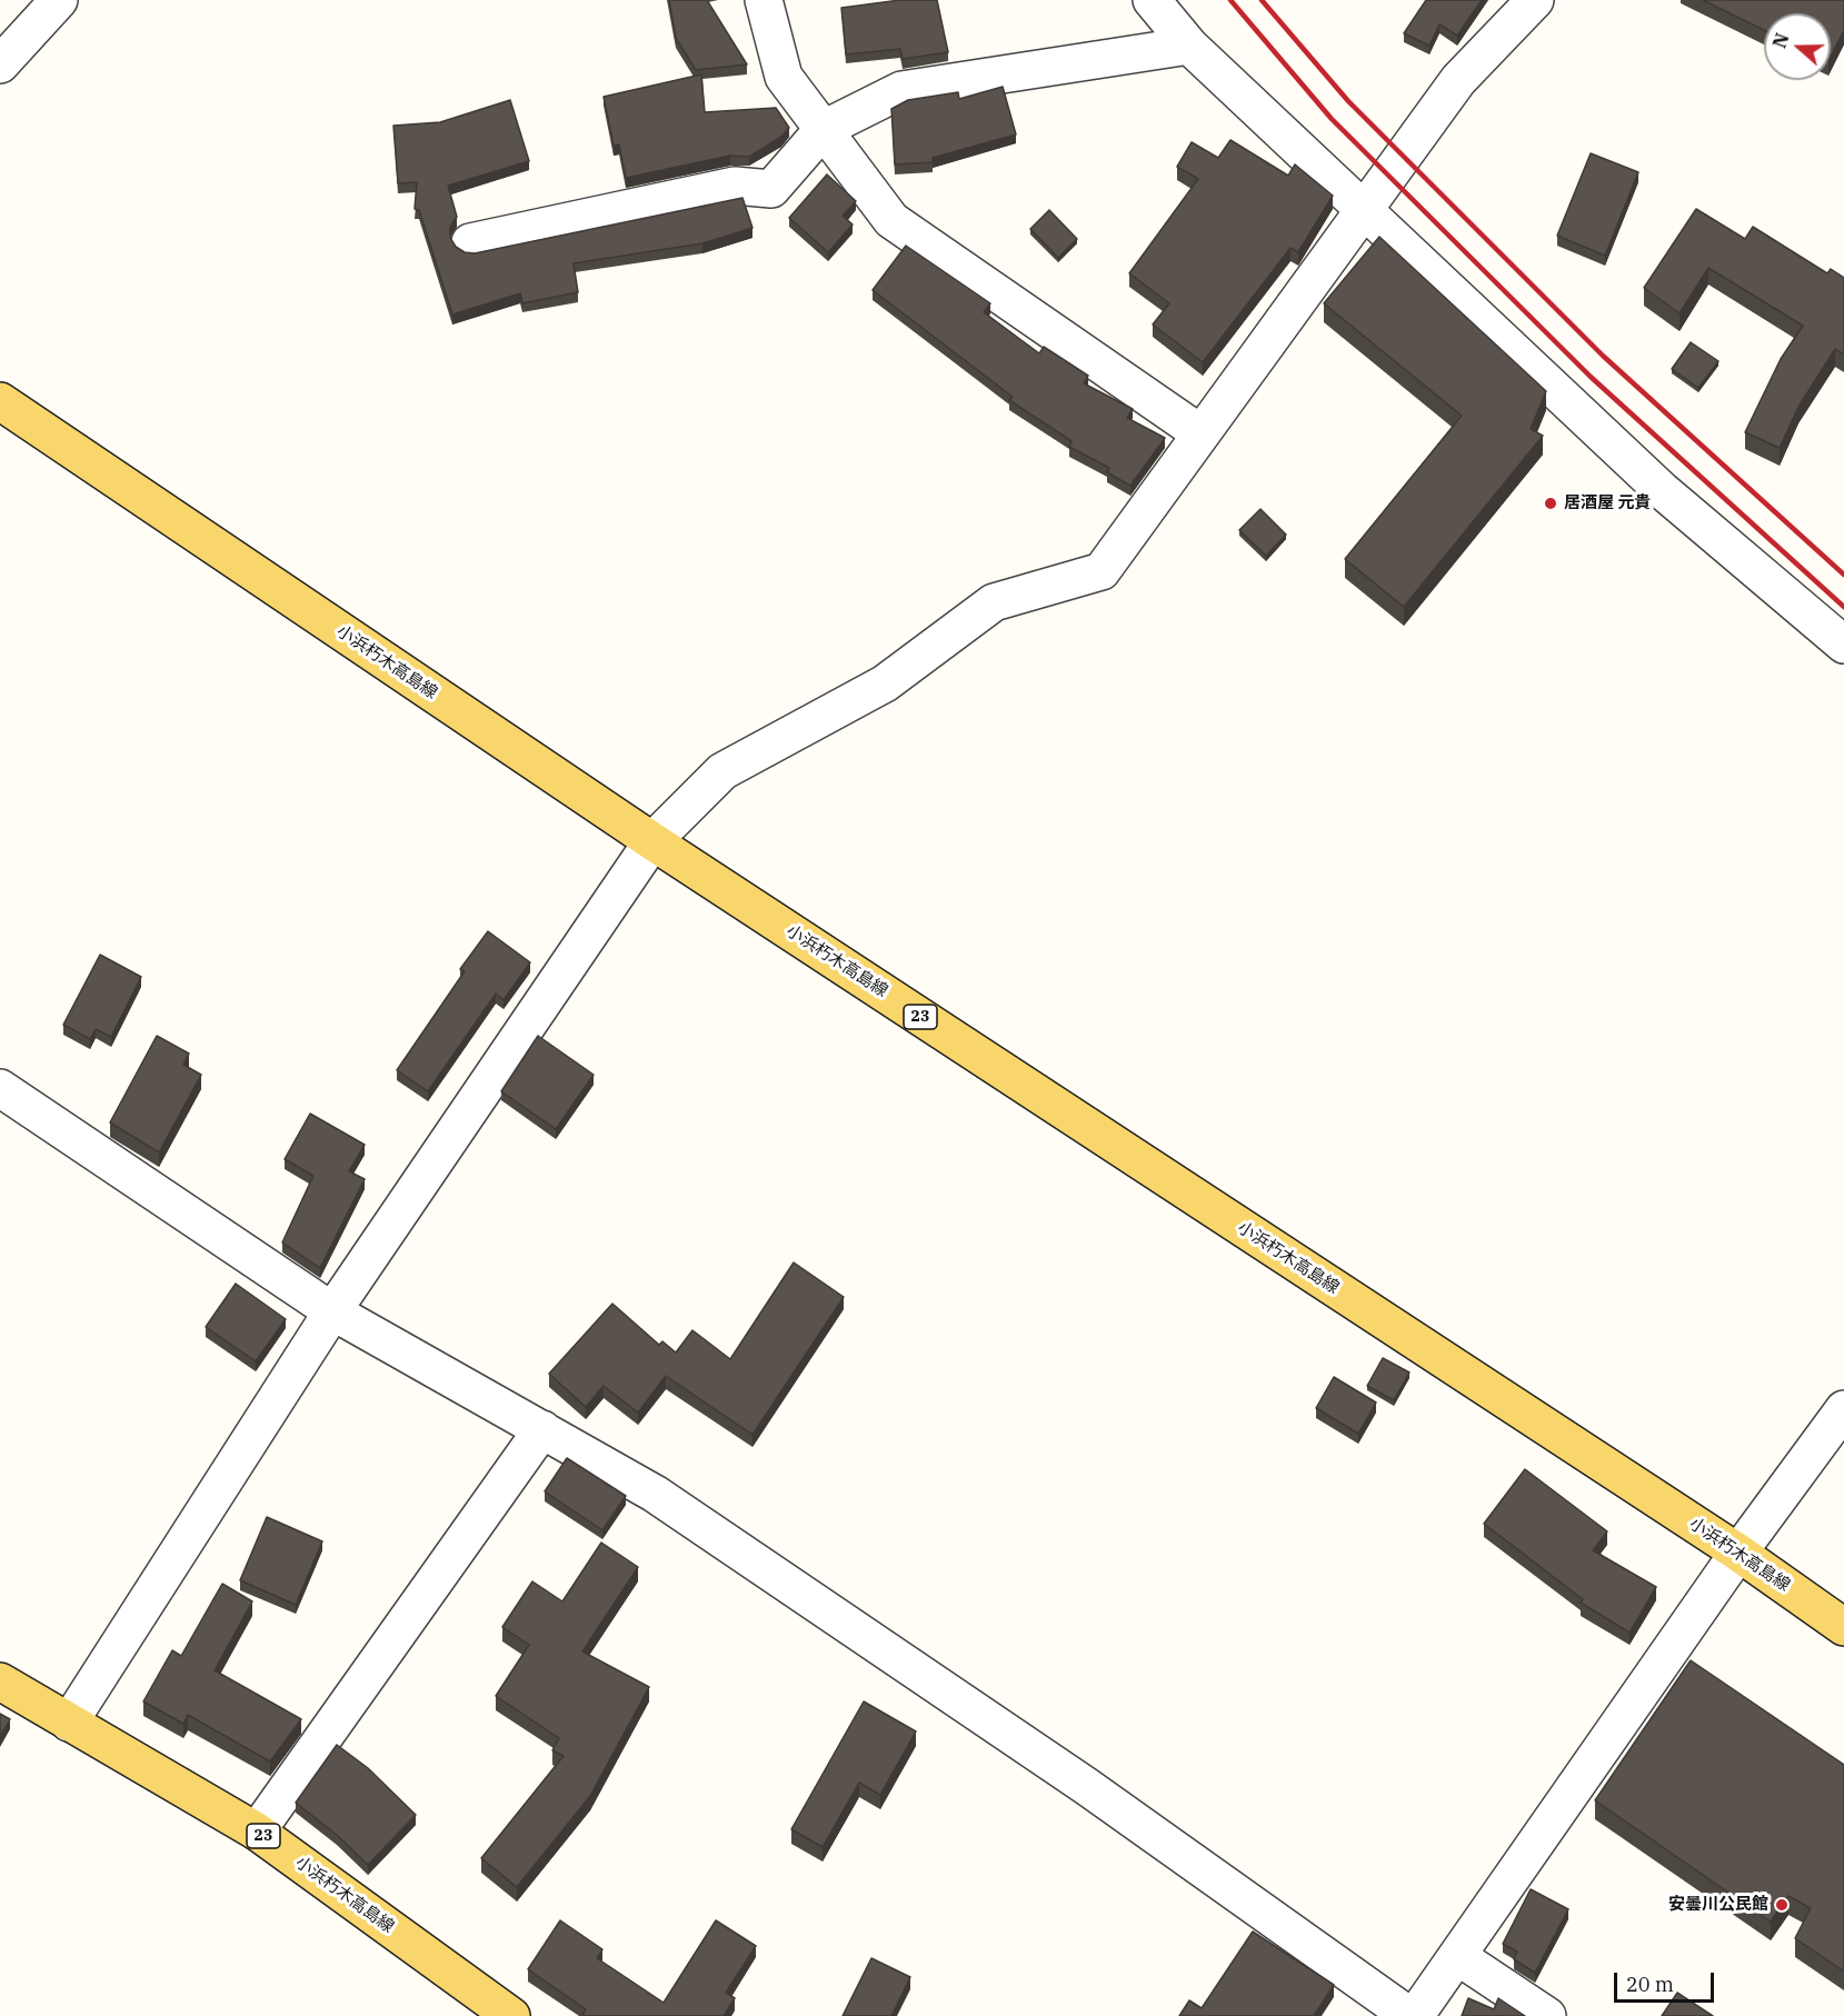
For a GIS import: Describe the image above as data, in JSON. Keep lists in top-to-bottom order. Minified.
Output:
{"streets":{"main road":["小浜朽木高島線","23"]},"places":["居酒屋 元貴","安曇川公民館"],"scale_bar":"20 m","north":"left"}
